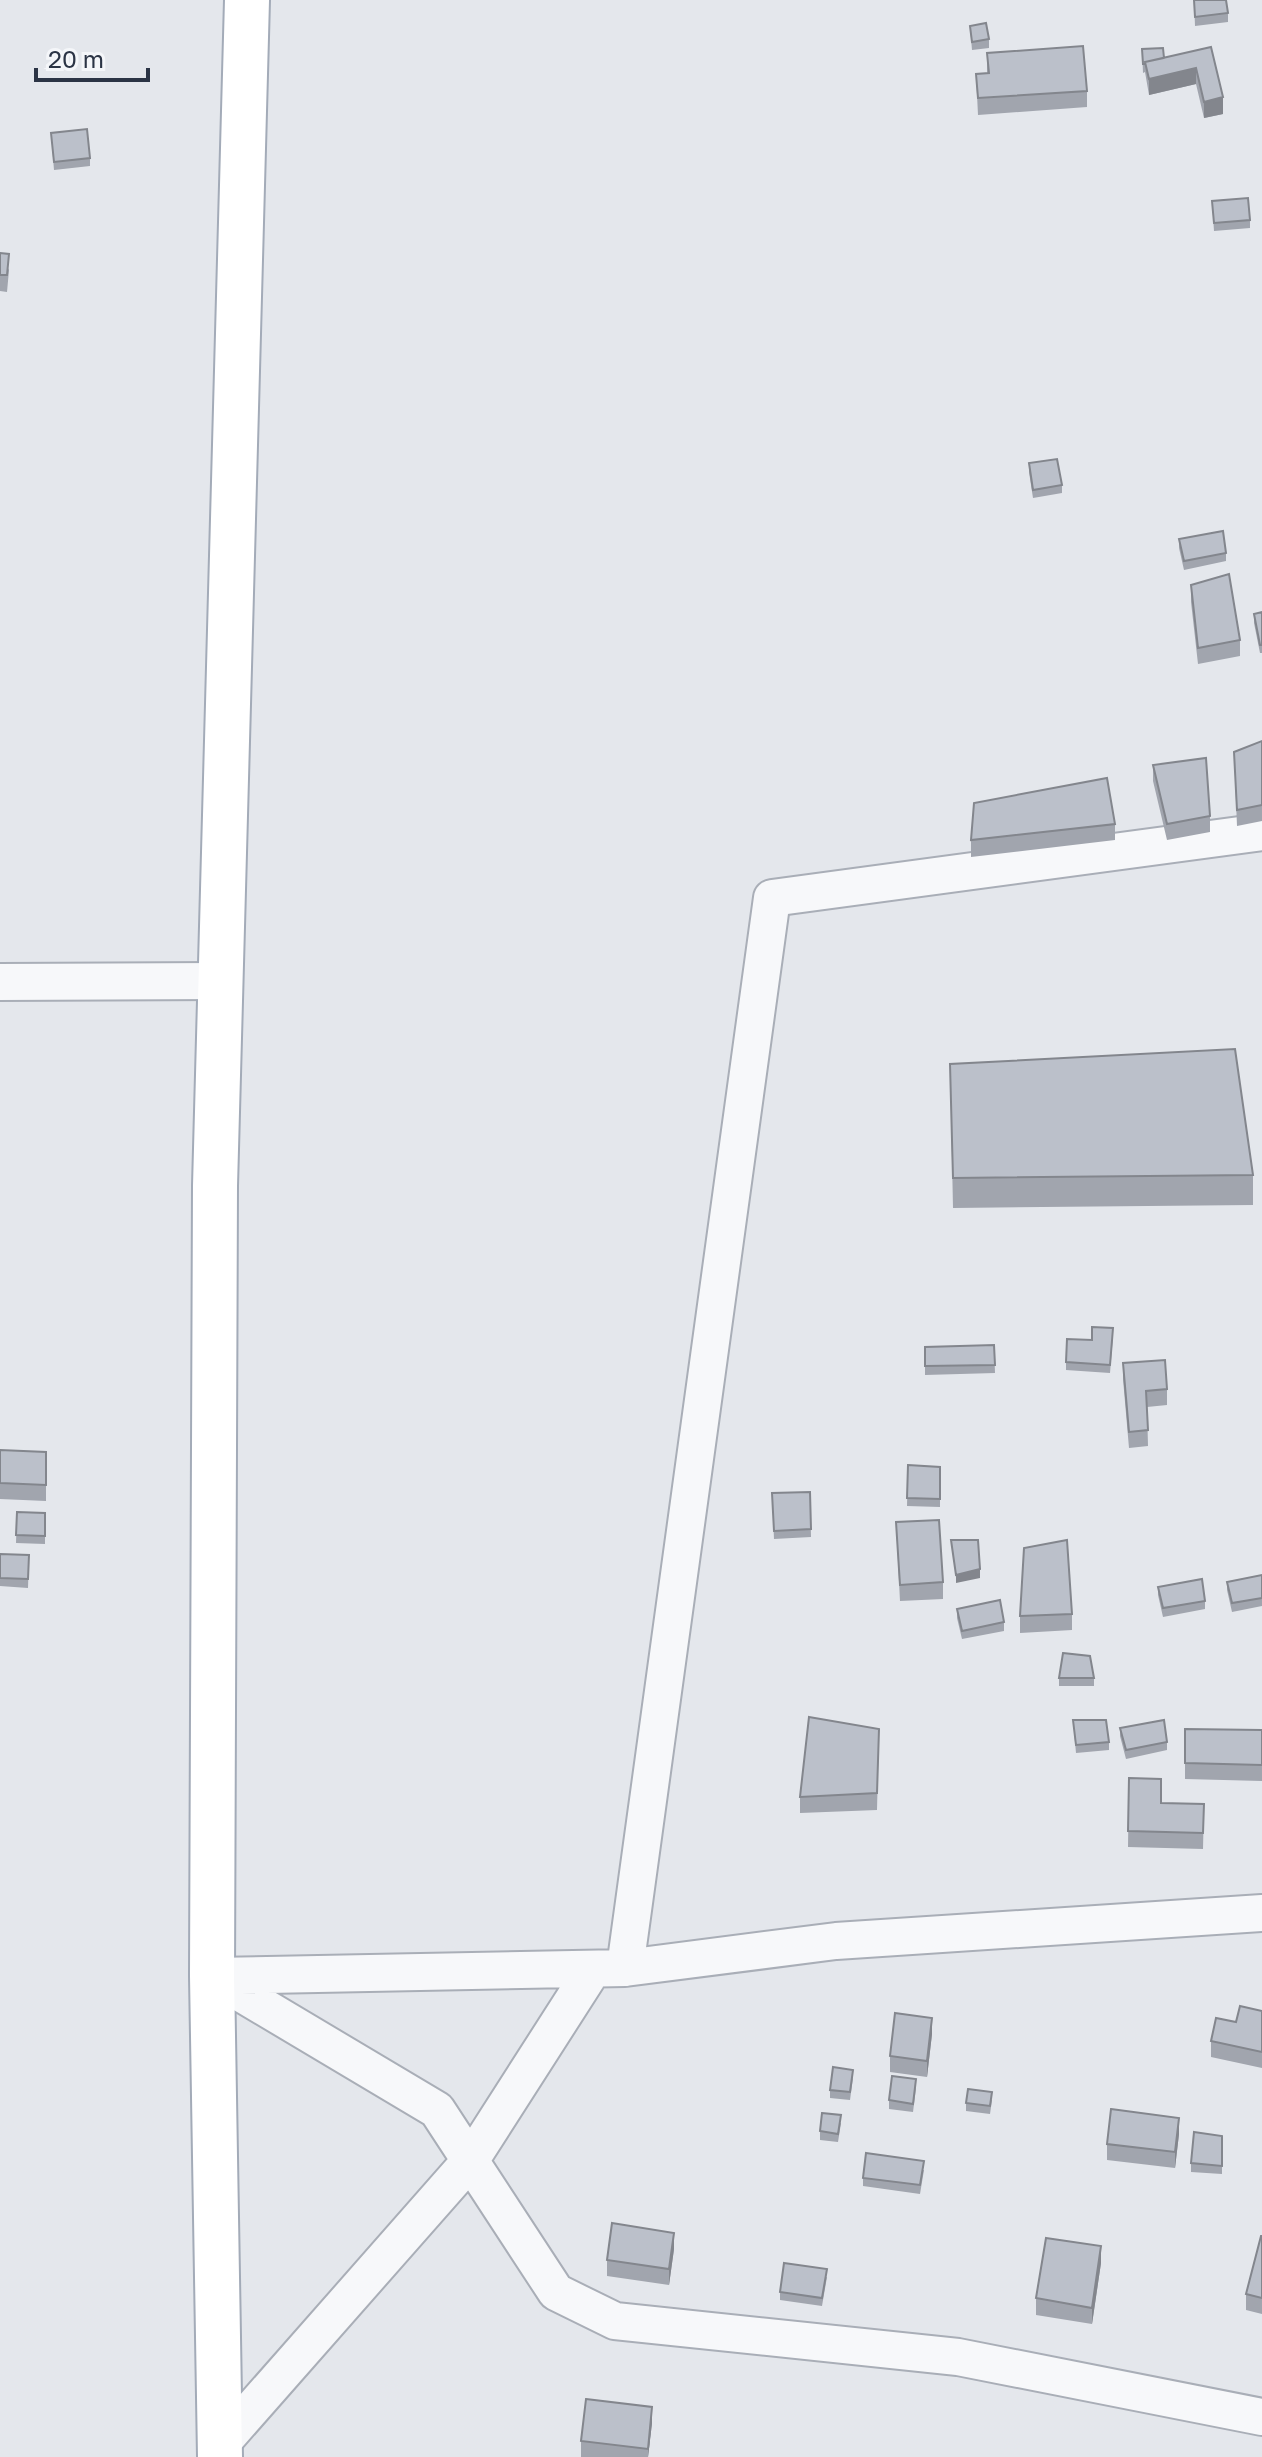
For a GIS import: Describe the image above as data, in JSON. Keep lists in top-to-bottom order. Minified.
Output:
{"scale_bar":"20 m"}
